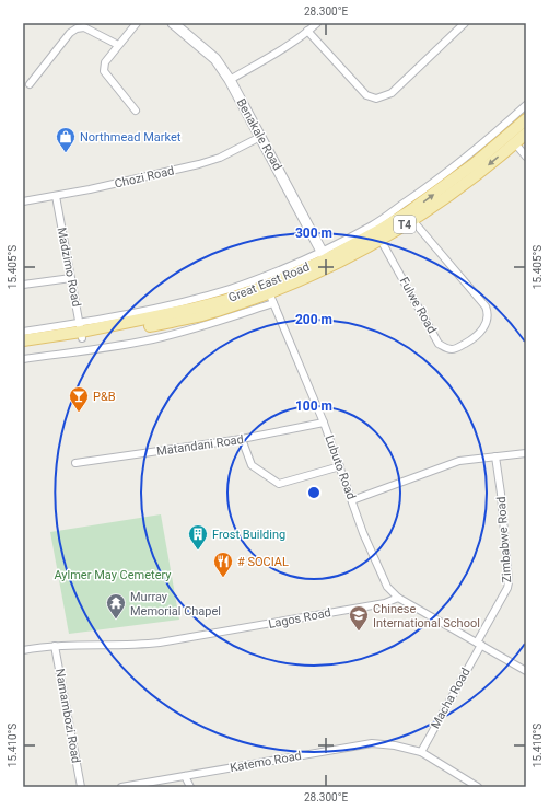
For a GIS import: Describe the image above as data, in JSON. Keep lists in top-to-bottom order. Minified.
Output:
{"streets":{"main road":["T4","Great East Road"],"street":["Benakale Road","Chozi Road","Madzimo Road","Fulwe Road","Matandani Road","Lubuto Road","Zimbabwe Road","Lagos Road","Macha Road","Namambozi Road","Katemo Road"]},"crossings":[["Benakale Road","Chozi Road"],["Benakale Road","Great East Road"],["Chozi Road","Madzimo Road"],["Madzimo Road","Great East Road"],["Great East Road","Fulwe Road"],["Great East Road","Lubuto Road"],["Matandani Road","Lubuto Road"],["Lubuto Road","Lagos Road"],["Zimbabwe Road","Macha Road"],["Lagos Road","Namambozi Road"],["Macha Road","Katemo Road"]],"parks":["Aylmer May Cemetery"],"places":{"shop":["Northmead Market"],"bar":["P&B"],"building":["Frost Building"],"restaurant":["# SOCIAL"],"temple":["Murray Memorial Chapel"],"school or university":["Chinese International School"]},"coordinates":["28.300°E","15.405°S","15.410°S"],"rings":["300 m","200 m","100 m"]}
